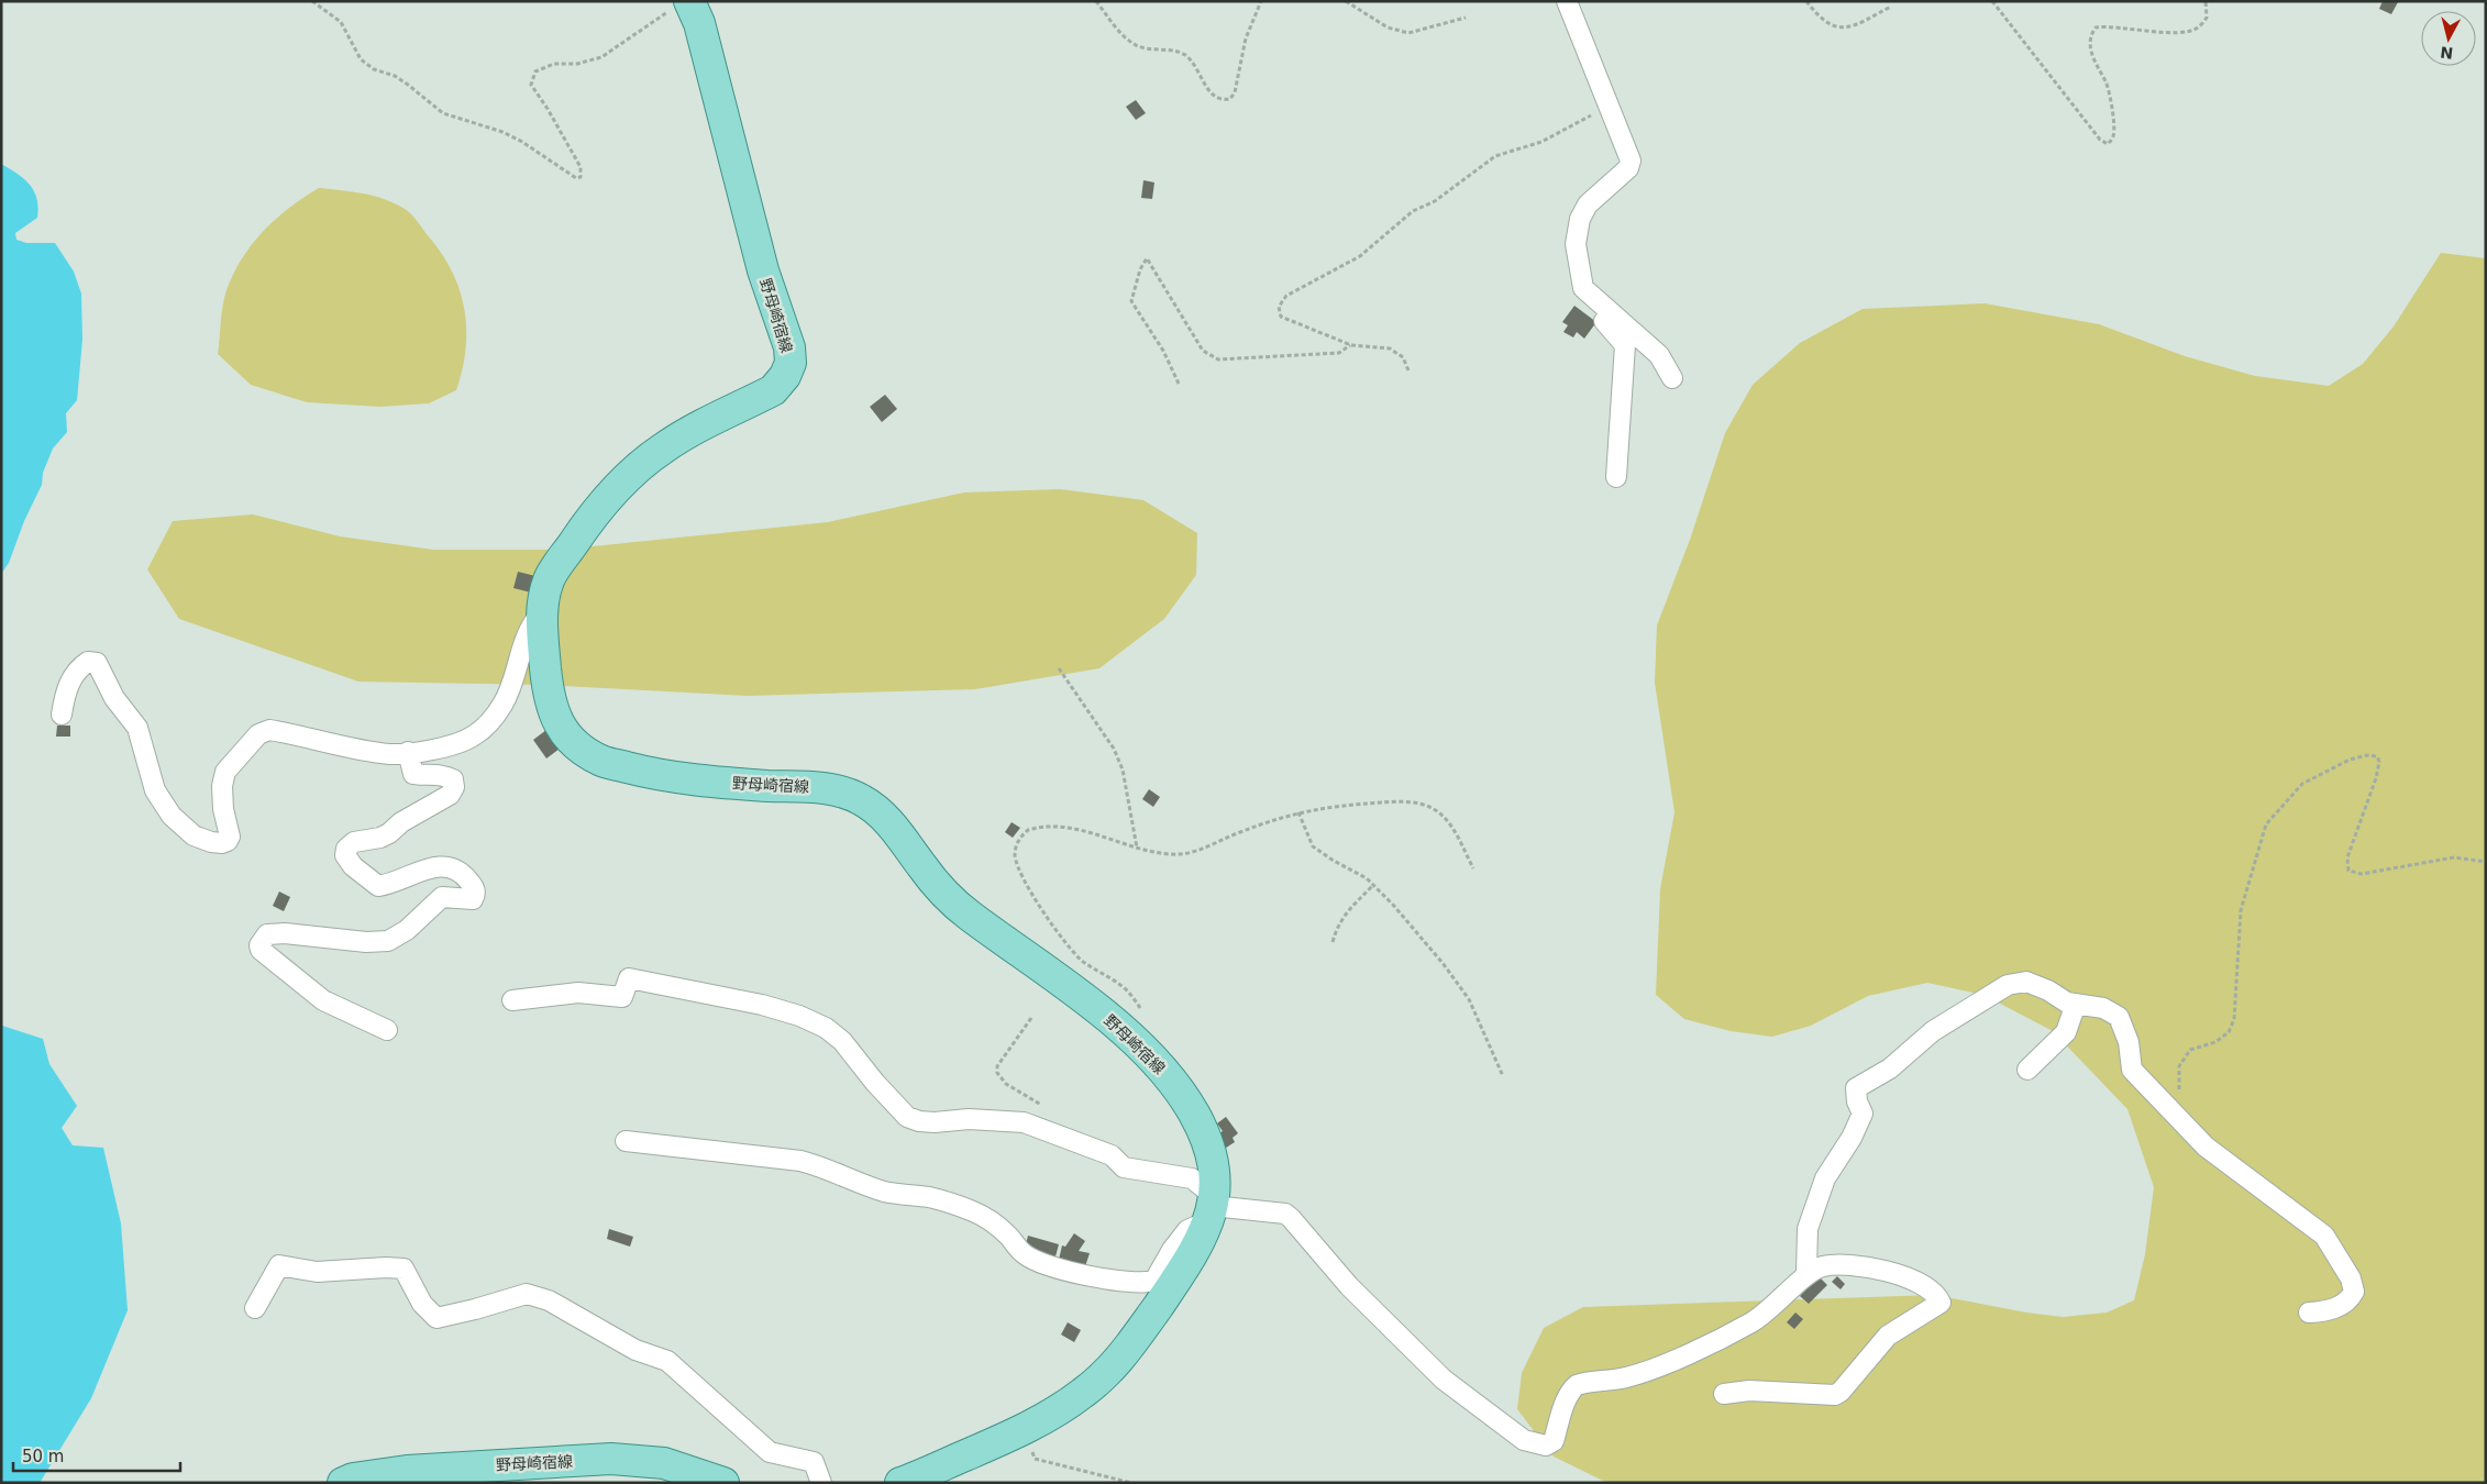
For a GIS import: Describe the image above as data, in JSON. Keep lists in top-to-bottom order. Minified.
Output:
{"streets":{"main road":["野母崎宿線"]},"scale_bar":"50 m","north":"bottom"}
